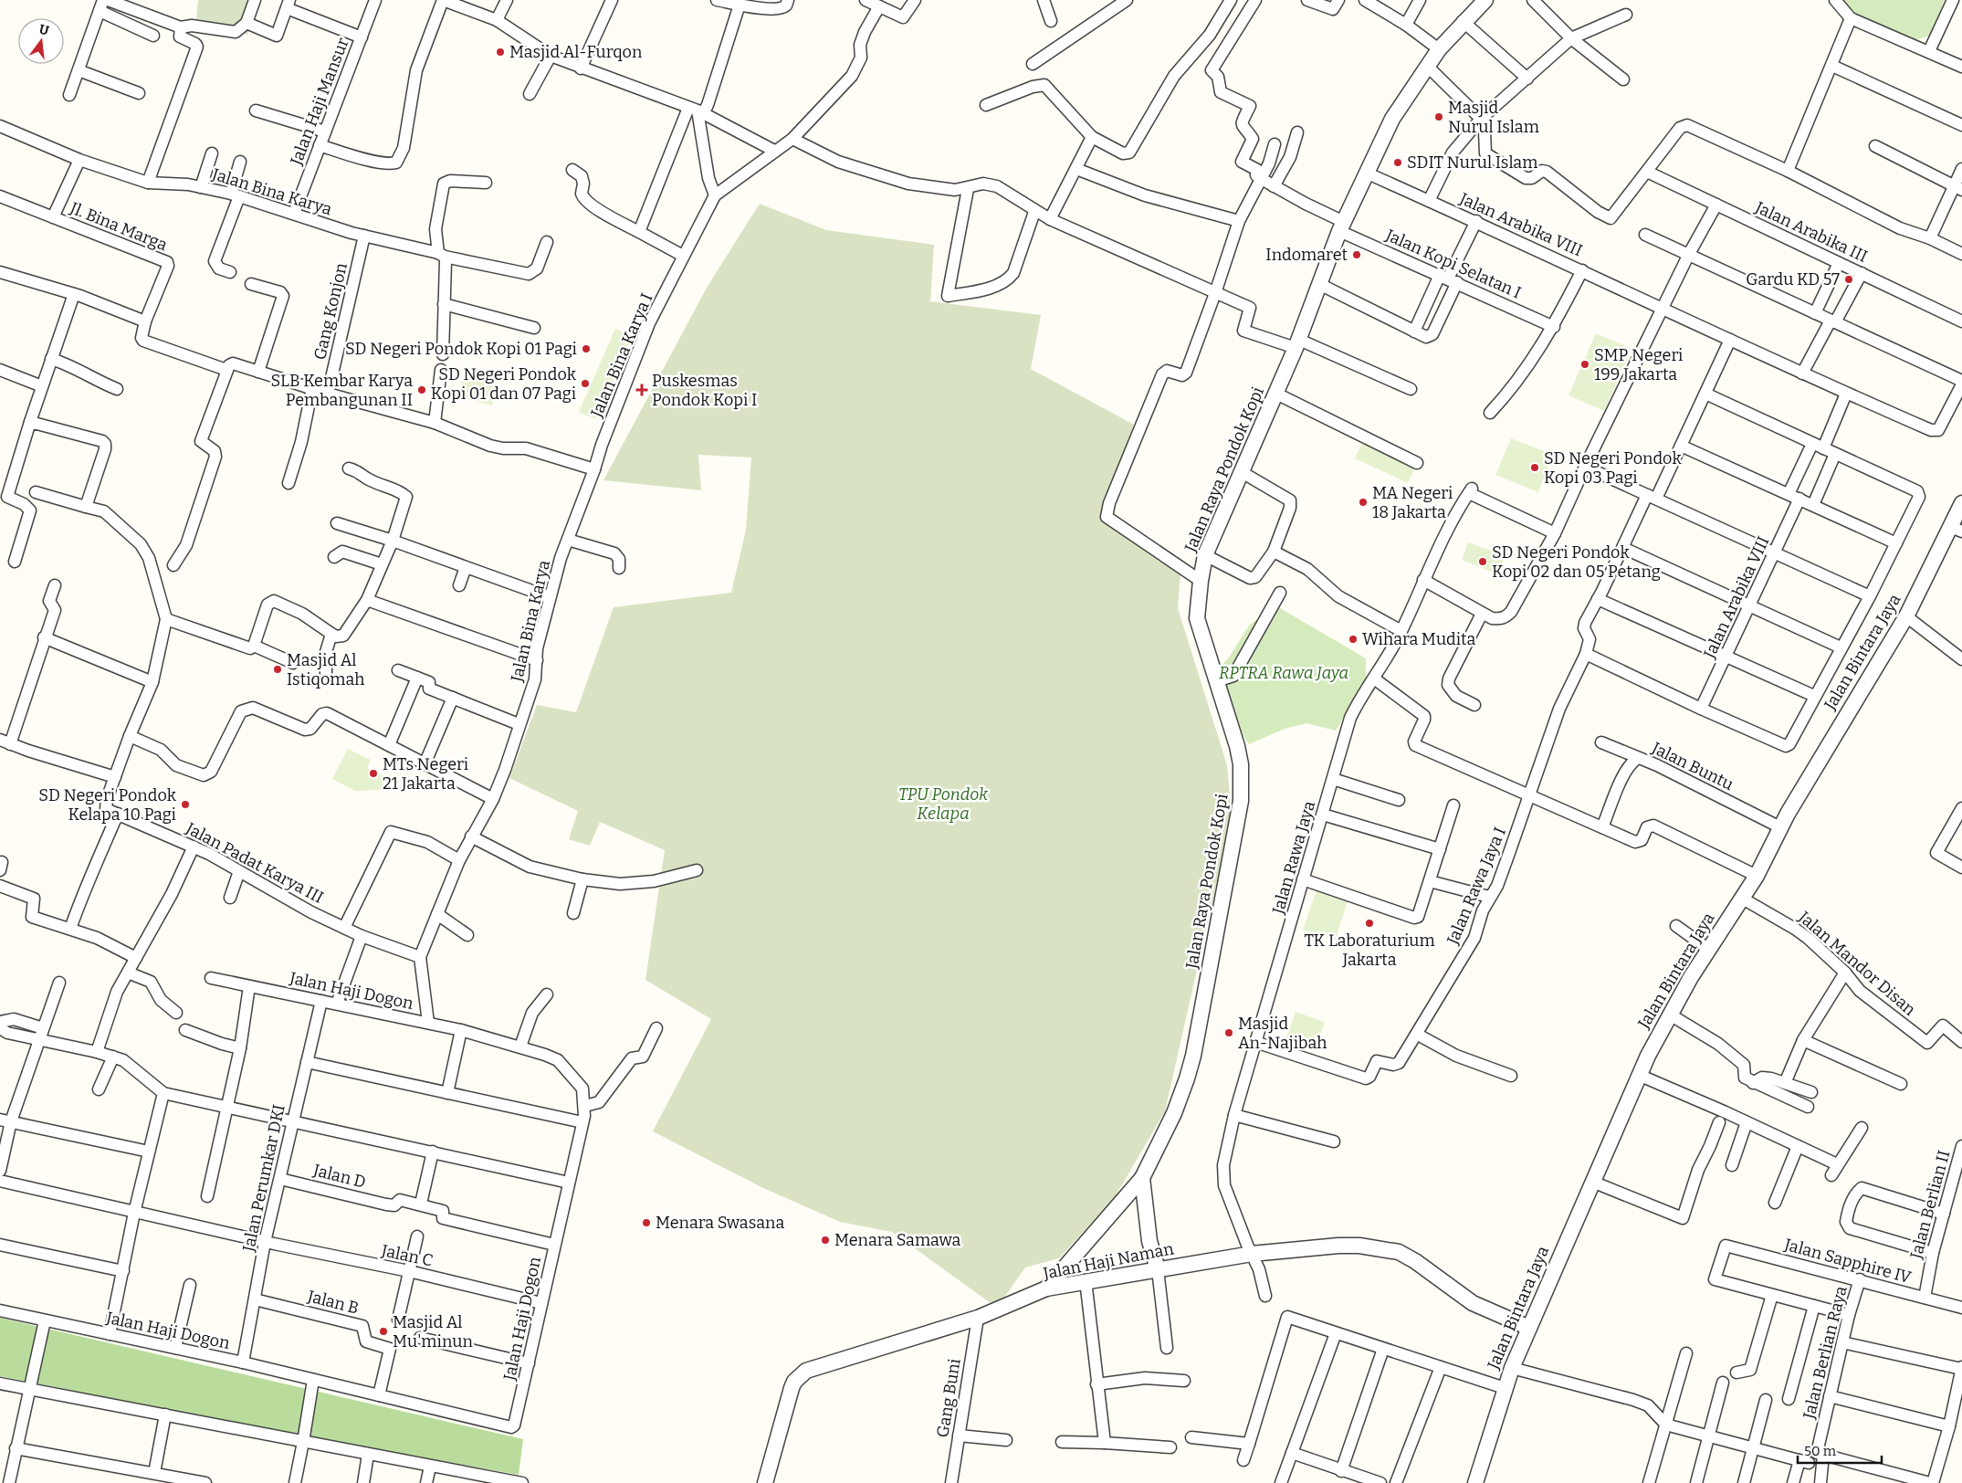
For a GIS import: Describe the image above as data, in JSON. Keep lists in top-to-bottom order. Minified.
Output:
{"streets":{"street":["Jalan Haji Mansur","Jalan Bina Karya","Jalan Arabika VIII","Jl. Bina Marga","Jalan Arabika III","Jalan Kopi Selatan I","Gang Konjon","Jalan Bina Karya I","Jalan Raya Pondok Kopi","Jalan Bintara Jaya","Jalan Buntu","Jalan Rawa Jaya","Jalan Padat Karya III","Jalan Rawa Jaya I","Jalan Mandor Disan","Jalan Haji Dogon","Jalan D","Jalan Perumkar DKI","Jalan Berlian II","Jalan C","Jalan Haji Naman","Jalan Sapphire IV","Jalan B","Jalan Berlian Raya","Gang Buni"]},"crossings":[["Jalan Haji Mansur","Jalan Bina Karya"],["Jalan Bina Karya","Gang Konjon"],["Jalan Bina Karya","Jalan Bina Karya I"],["Jalan Bina Karya","Jalan Padat Karya III"],["Jalan Arabika VIII","Jalan Raya Pondok Kopi"],["Jalan Kopi Selatan I","Jalan Raya Pondok Kopi"],["Jalan Raya Pondok Kopi","Jalan Haji Naman"],["Jalan Bintara Jaya","Jalan Buntu"],["Jalan Bintara Jaya","Jalan Mandor Disan"],["Jalan Bintara Jaya","Jalan Haji Naman"],["Jalan Rawa Jaya","Jalan Rawa Jaya I"],["Jalan Rawa Jaya","Jalan Haji Naman"],["Jalan Haji Dogon","Jalan Perumkar DKI"],["Jalan Haji Dogon","Jalan C"],["Jalan Haji Dogon","Jalan B"],["Jalan D","Jalan Perumkar DKI"],["Jalan Perumkar DKI","Jalan C"],["Jalan Perumkar DKI","Jalan B"],["Jalan Berlian II","Jalan Sapphire IV"],["Jalan Haji Naman","Gang Buni"],["Jalan Sapphire IV","Jalan Berlian Raya"]],"parks":["RPTRA Rawa Jaya","TPU Pondok Kelapa"],"places":{"other":["Masjid Al-Furqon","Masjid Nurul Islam","SDIT Nurul Islam","Indomaret","Gardu KD 57","SD Negeri Pondok Kopi 01 Pagi","SMP Negeri 199 Jakarta","SD Negeri Pondok Kopi 01 dan 07 Pagi","SLB Kembar Karya Pembangunan II","SD Negeri Pondok Kopi 03 Pagi","MA Negeri 18 Jakarta","SD Negeri Pondok Kopi 02 dan 05 Petang","Wihara Mudita","Masjid Al Istiqomah","MTs Negeri 21 Jakarta","SD Negeri Pondok Kelapa 10 Pagi","TK Laboraturium Jakarta","Masjid An-Najibah","Menara Swasana","Menara Samawa","Masjid Al Mu'minun"],"health":["Puskesmas Pondok Kopi I"]},"scale_bar":"50 m","north":"top"}
